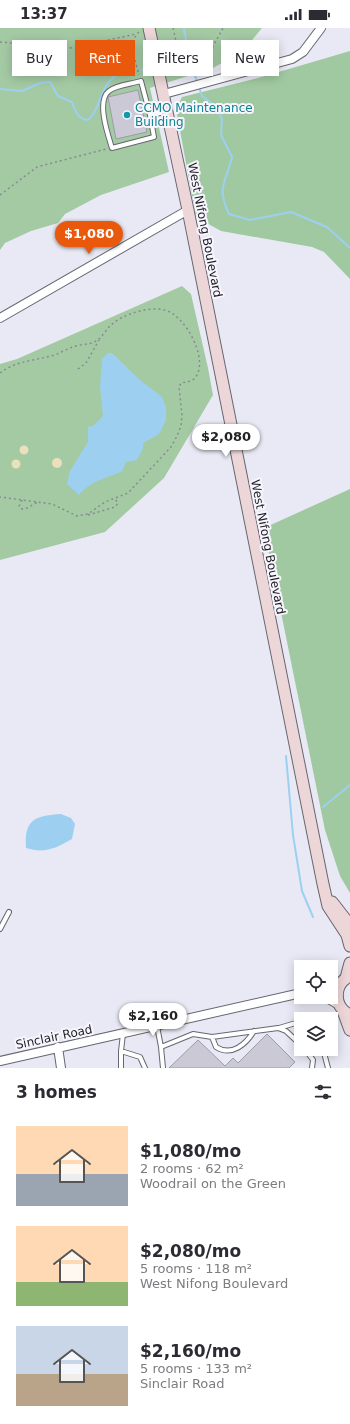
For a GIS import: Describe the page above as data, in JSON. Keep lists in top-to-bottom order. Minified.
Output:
{"streets":{"main road":["West Nifong Boulevard"],"street":["Sinclair Road"]},"places":["CCMO Maintenance Building"],"page":{"status":"13:37","chip":["Buy","Rent","Filters","New"],"price":["$1,080","$2,080","$2,160"],"heading":"3 homes","list":[{"name":"$1,080/mo","note":"2 rooms · 62 m² · Woodrail on the Green"},{"name":"$2,080/mo","note":"5 rooms · 118 m² · West Nifong Boulevard"},{"name":"$2,160/mo","note":"5 rooms · 133 m² · Sinclair Road"}]}}
